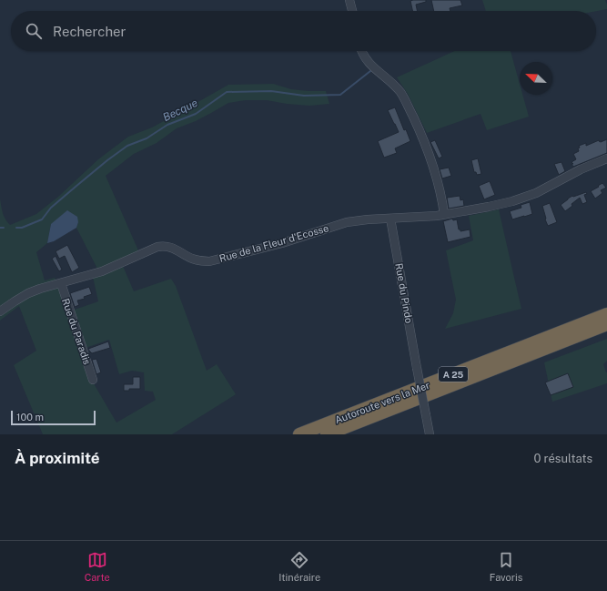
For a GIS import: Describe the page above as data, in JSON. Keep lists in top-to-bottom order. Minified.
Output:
{"streets":{"highway":["A 25","Autoroute vers la Mer"],"street":["Rue de la Fleur d'Ecosse","Rue du Pindo","Rue du Paradis"]},"crossings":[["Rue de la Fleur d'Ecosse","Rue du Pindo"],["Rue de la Fleur d'Ecosse","Rue du Paradis"]],"water":["Becque"],"scale_bar":"100 m","north":"top left","page":{"search":"Rechercher","scale":"100 m","heading":["À proximité","0 résultats"],"nav":["Carte","Itinéraire","Favoris"]}}
